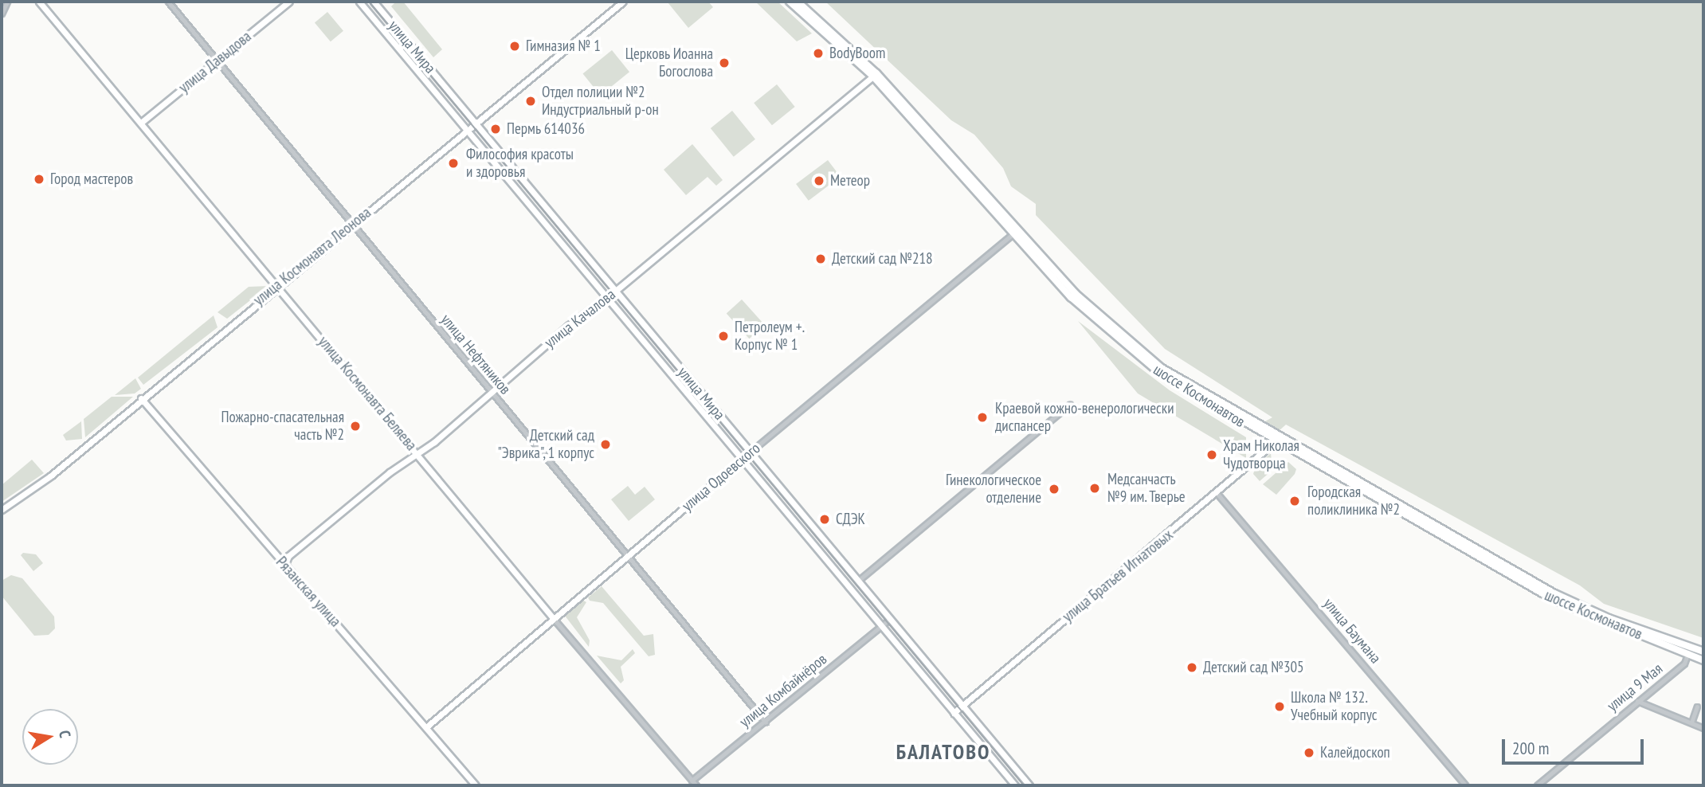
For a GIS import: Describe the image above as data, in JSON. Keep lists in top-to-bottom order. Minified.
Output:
{"streets":{"main road":["улица Мира","улица Давыдова","улица Космонавта Леонова","улица Качалова","улица Космонавта Беляева","шоссе Космонавтов","улица Одоевского","улица Братьев Игнатовых","Рязанская улица"],"street":["улица Нефтяников","улица Баумана","улица 9 Мая","улица Комбайнёров"]},"crossings":[["улица Мира","улица Космонавта Леонова"],["улица Мира","улица Качалова"],["улица Мира","улица Одоевского"],["улица Мира","улица Братьев Игнатовых"],["улица Мира","улица Комбайнёров"],["улица Давыдова","улица Нефтяников"],["улица Давыдова","улица Космонавта Беляева"],["улица Космонавта Леонова","улица Нефтяников"],["улица Космонавта Леонова","улица Космонавта Беляева"],["улица Космонавта Леонова","Рязанская улица"],["улица Качалова","улица Нефтяников"],["улица Качалова","улица Космонавта Беляева"],["улица Качалова","шоссе Космонавтов"],["улица Качалова","Рязанская улица"],["улица Нефтяников","улица Одоевского"],["улица Нефтяников","улица Комбайнёров"],["улица Космонавта Беляева","улица Одоевского"],["улица Космонавта Беляева","улица Комбайнёров"],["шоссе Космонавтов","улица Одоевского"],["шоссе Космонавтов","улица Братьев Игнатовых"],["шоссе Космонавтов","улица 9 Мая"],["улица Одоевского","Рязанская улица"],["улица Братьев Игнатовых","улица Баумана"]],"districts":["БАЛАТОВО"],"places":["Гимназия № 1","BodyBoom","Церковь Иоанна Богослова","Отдел полиции №2 Индустриальный р-он","Пермь 614036","Философия красоты и здоровья","Город мастеров","Метеор","Детский сад №218","Петролеум +. Корпус № 1","Краевой кожно-венерологически диспансер","Пожарно-спасательная часть №2","Детский сад \"Эврика\", 1 корпус","Храм Николая Чудотворца","Медсанчасть №9 им. Тверье","Гинекологическое отделение","Городская поликлиника №2","СДЭК","Детский сад №305","Школа № 132. Учебный корпус","Калейдоскоп"],"scale_bar":"200 m","north":"right"}
